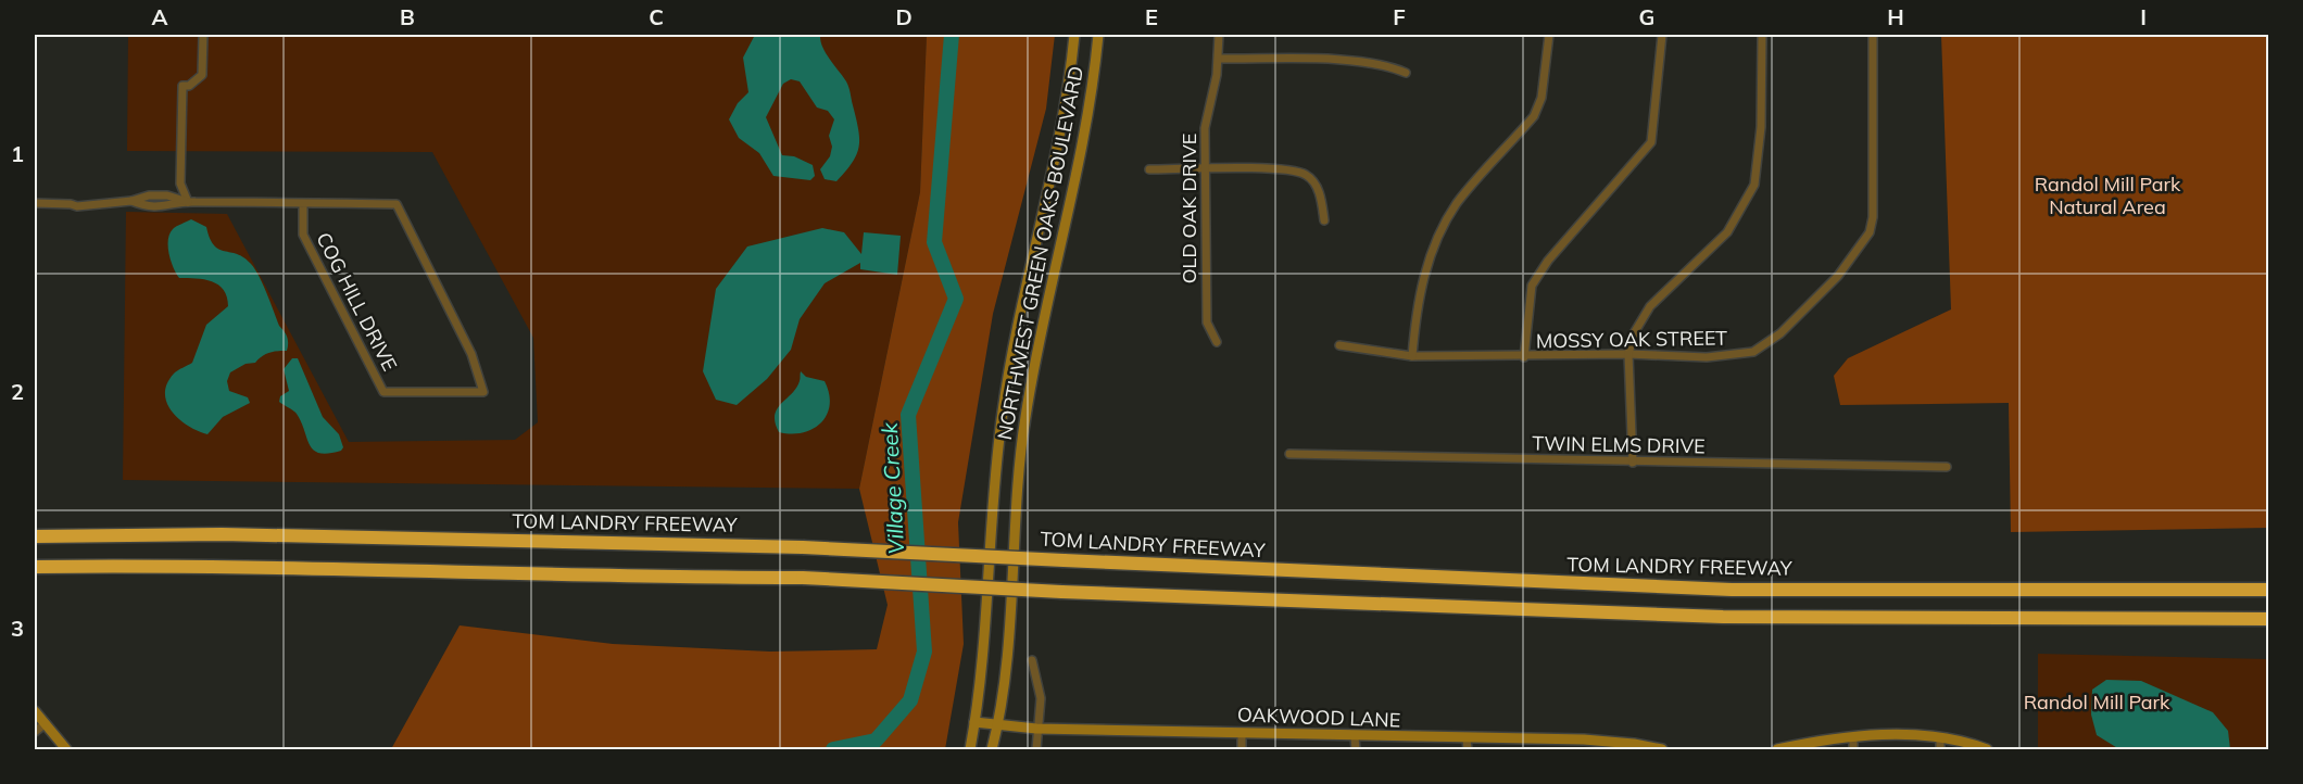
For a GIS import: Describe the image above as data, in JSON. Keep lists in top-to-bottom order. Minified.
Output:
{"streets":{"highway":["TOM LANDRY FREEWAY"],"main road":["NORTHWEST GREEN OAKS BOULEVARD","OAKWOOD LANE"],"street":["OLD OAK DRIVE","COG HILL DRIVE","MOSSY OAK STREET","TWIN ELMS DRIVE"]},"crossings":[["NORTHWEST GREEN OAKS BOULEVARD","OAKWOOD LANE"]],"water":["Village Creek"],"parks":["Randol Mill Park Natural Area","Randol Mill Park"],"grid":{"columns":["A","B","C","D","E","F","G","H","I"],"rows":["1","2","3"]}}
